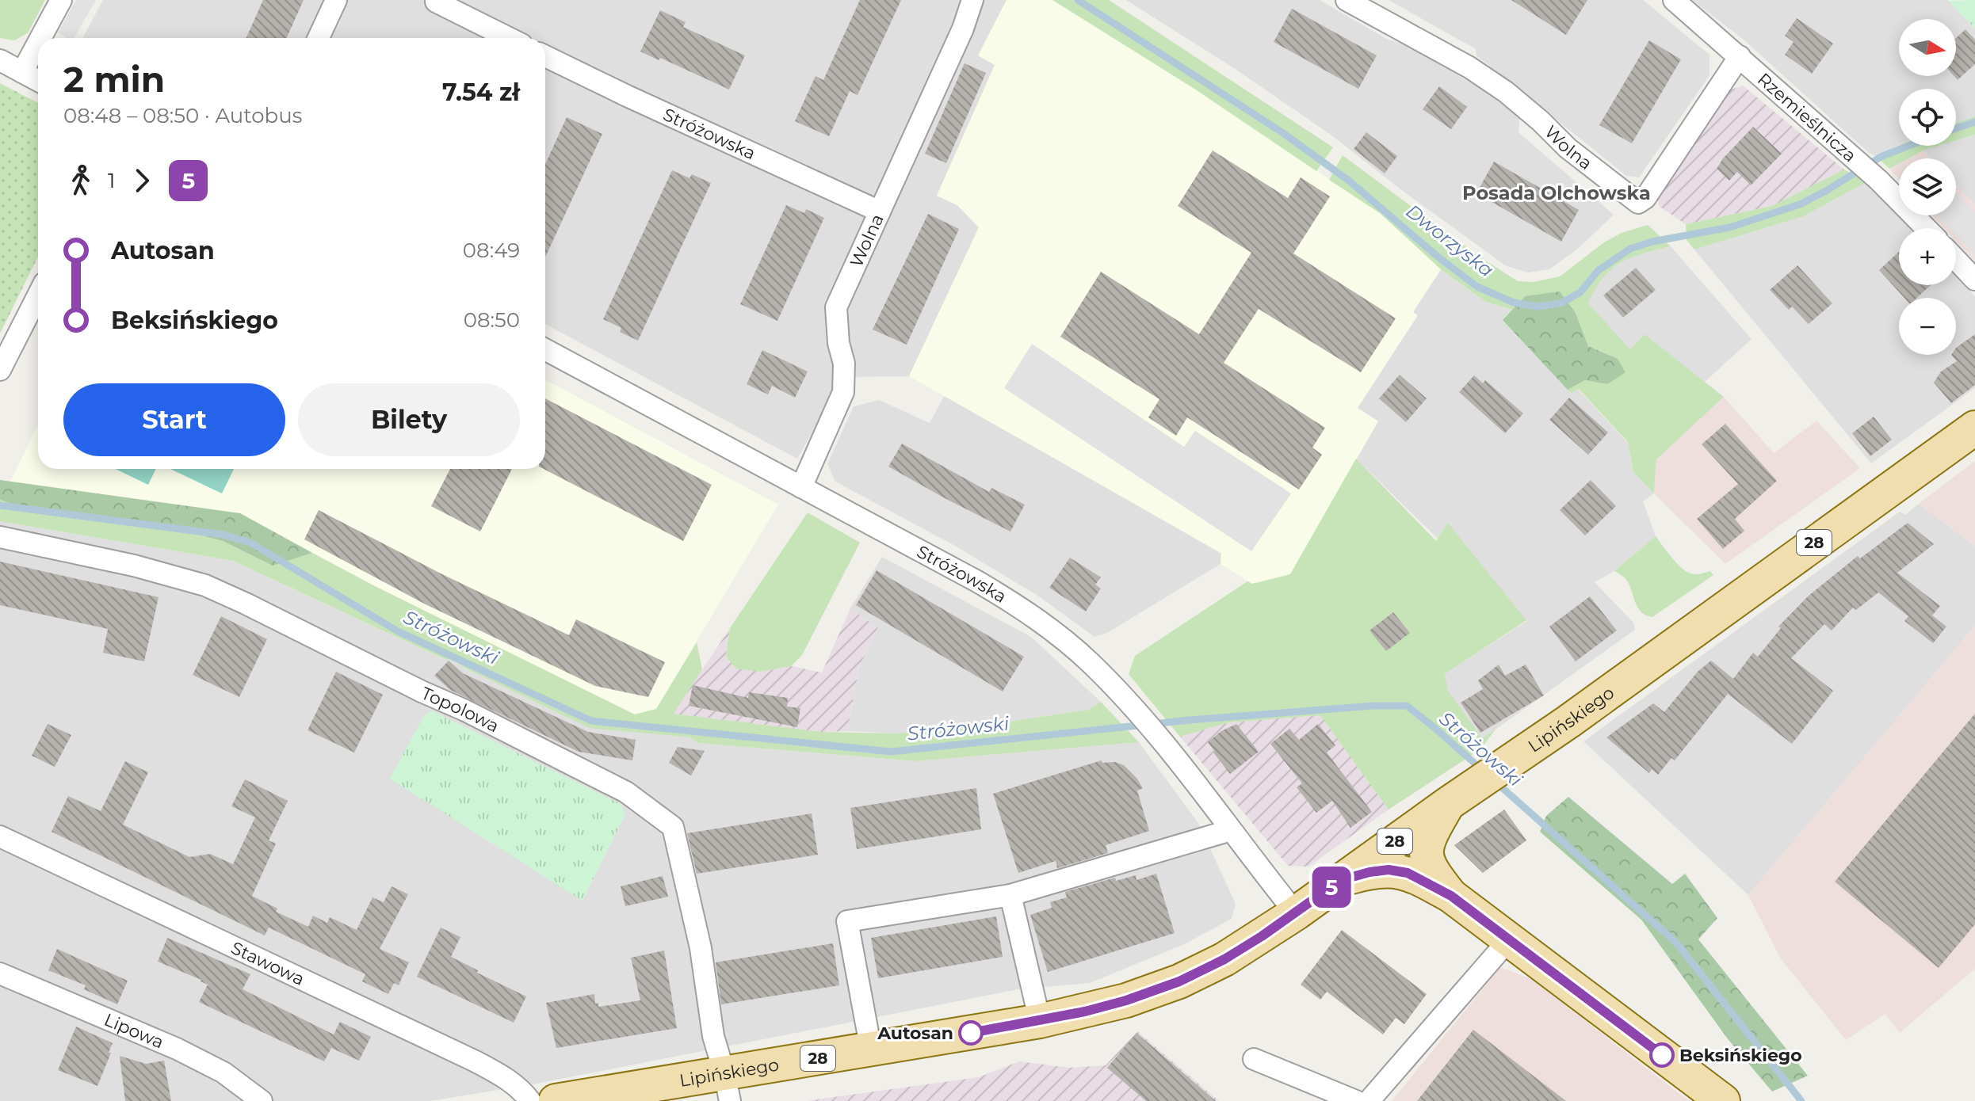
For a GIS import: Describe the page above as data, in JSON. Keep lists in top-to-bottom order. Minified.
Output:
{"streets":{"main road":["28","Lipińskiego"],"street":["Rzemieślnicza","Stróżowska","Wolna","Topolowa","Stawowa","Lipowa"]},"crossings":[["Rzemieślnicza","Wolna"],["Stróżowska","Wolna"],["Stróżowska","Lipińskiego"],["28","Lipińskiego"],["Topolowa","Lipińskiego"]],"districts":["Posada Olchowska"],"water":["Dworzyska","Stróżowski"],"places":["Autosan","Beksińskiego"],"lines":["bus line 5"],"north":"right","page":{"on_map":"5","map_buttons":["+","−"],"heading":["2 min","08:48 – 08:50 · Autobus","7.54 zł"],"legs":["1","5"],"list":[{"name":"Autosan","value":"08:49"},{"name":"Beksińskiego","value":"08:50"}],"buttons":["Start","Bilety"]}}
